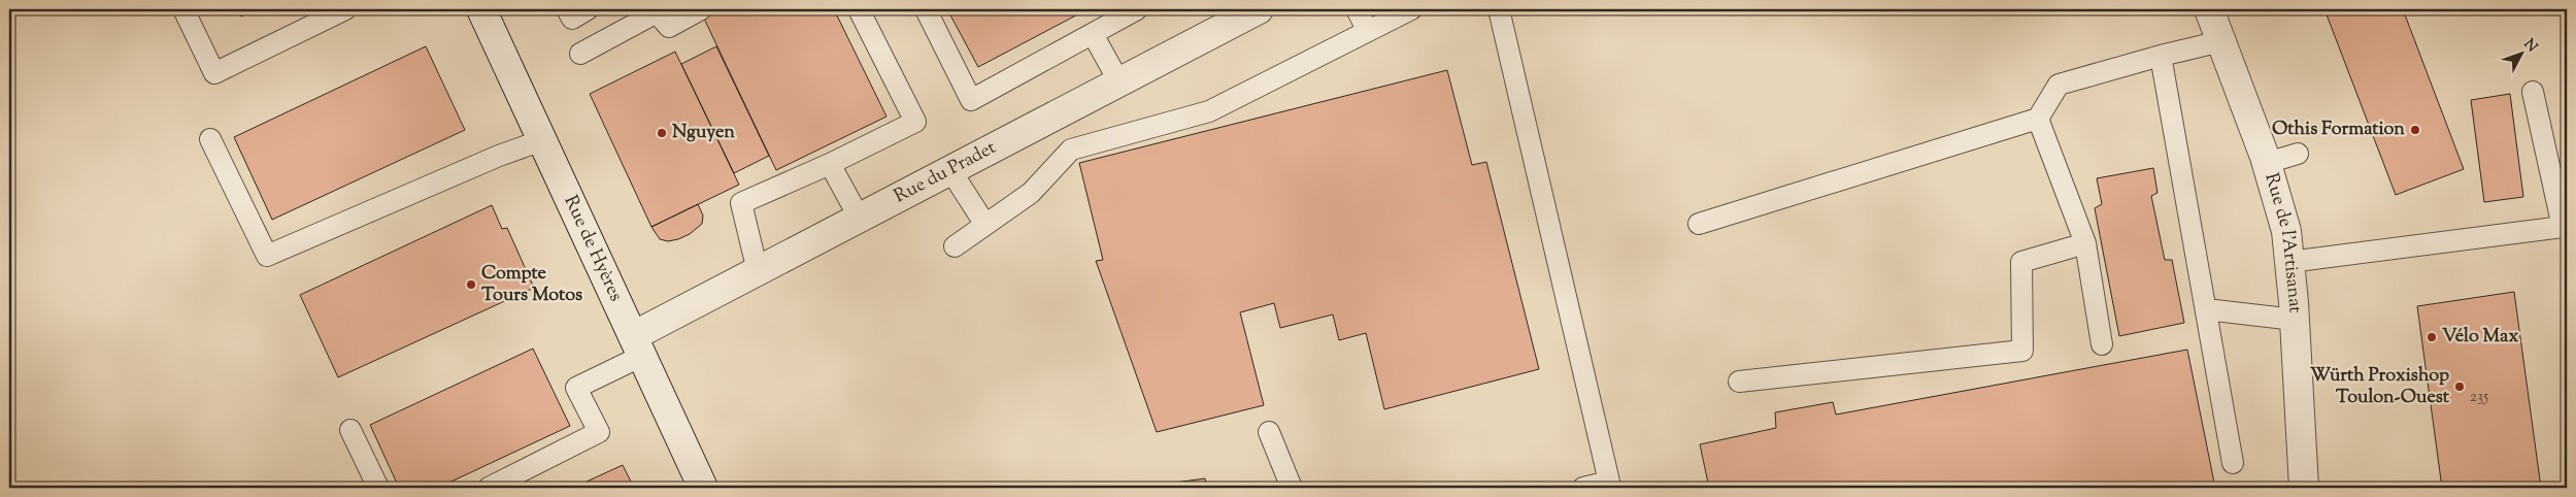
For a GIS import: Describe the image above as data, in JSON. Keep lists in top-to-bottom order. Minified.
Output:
{"streets":{"street":["Rue du Pradet","Rue de l'Artisanat","Rue de Hyères"]},"crossings":[["Rue du Pradet","Rue de Hyères"]],"places":["Othis Formation","Nguyen","Compte Tours Motos","Vélo Max","Würth Proxishop Toulon-Ouest"],"house_numbers":["235"],"north":"top right"}
